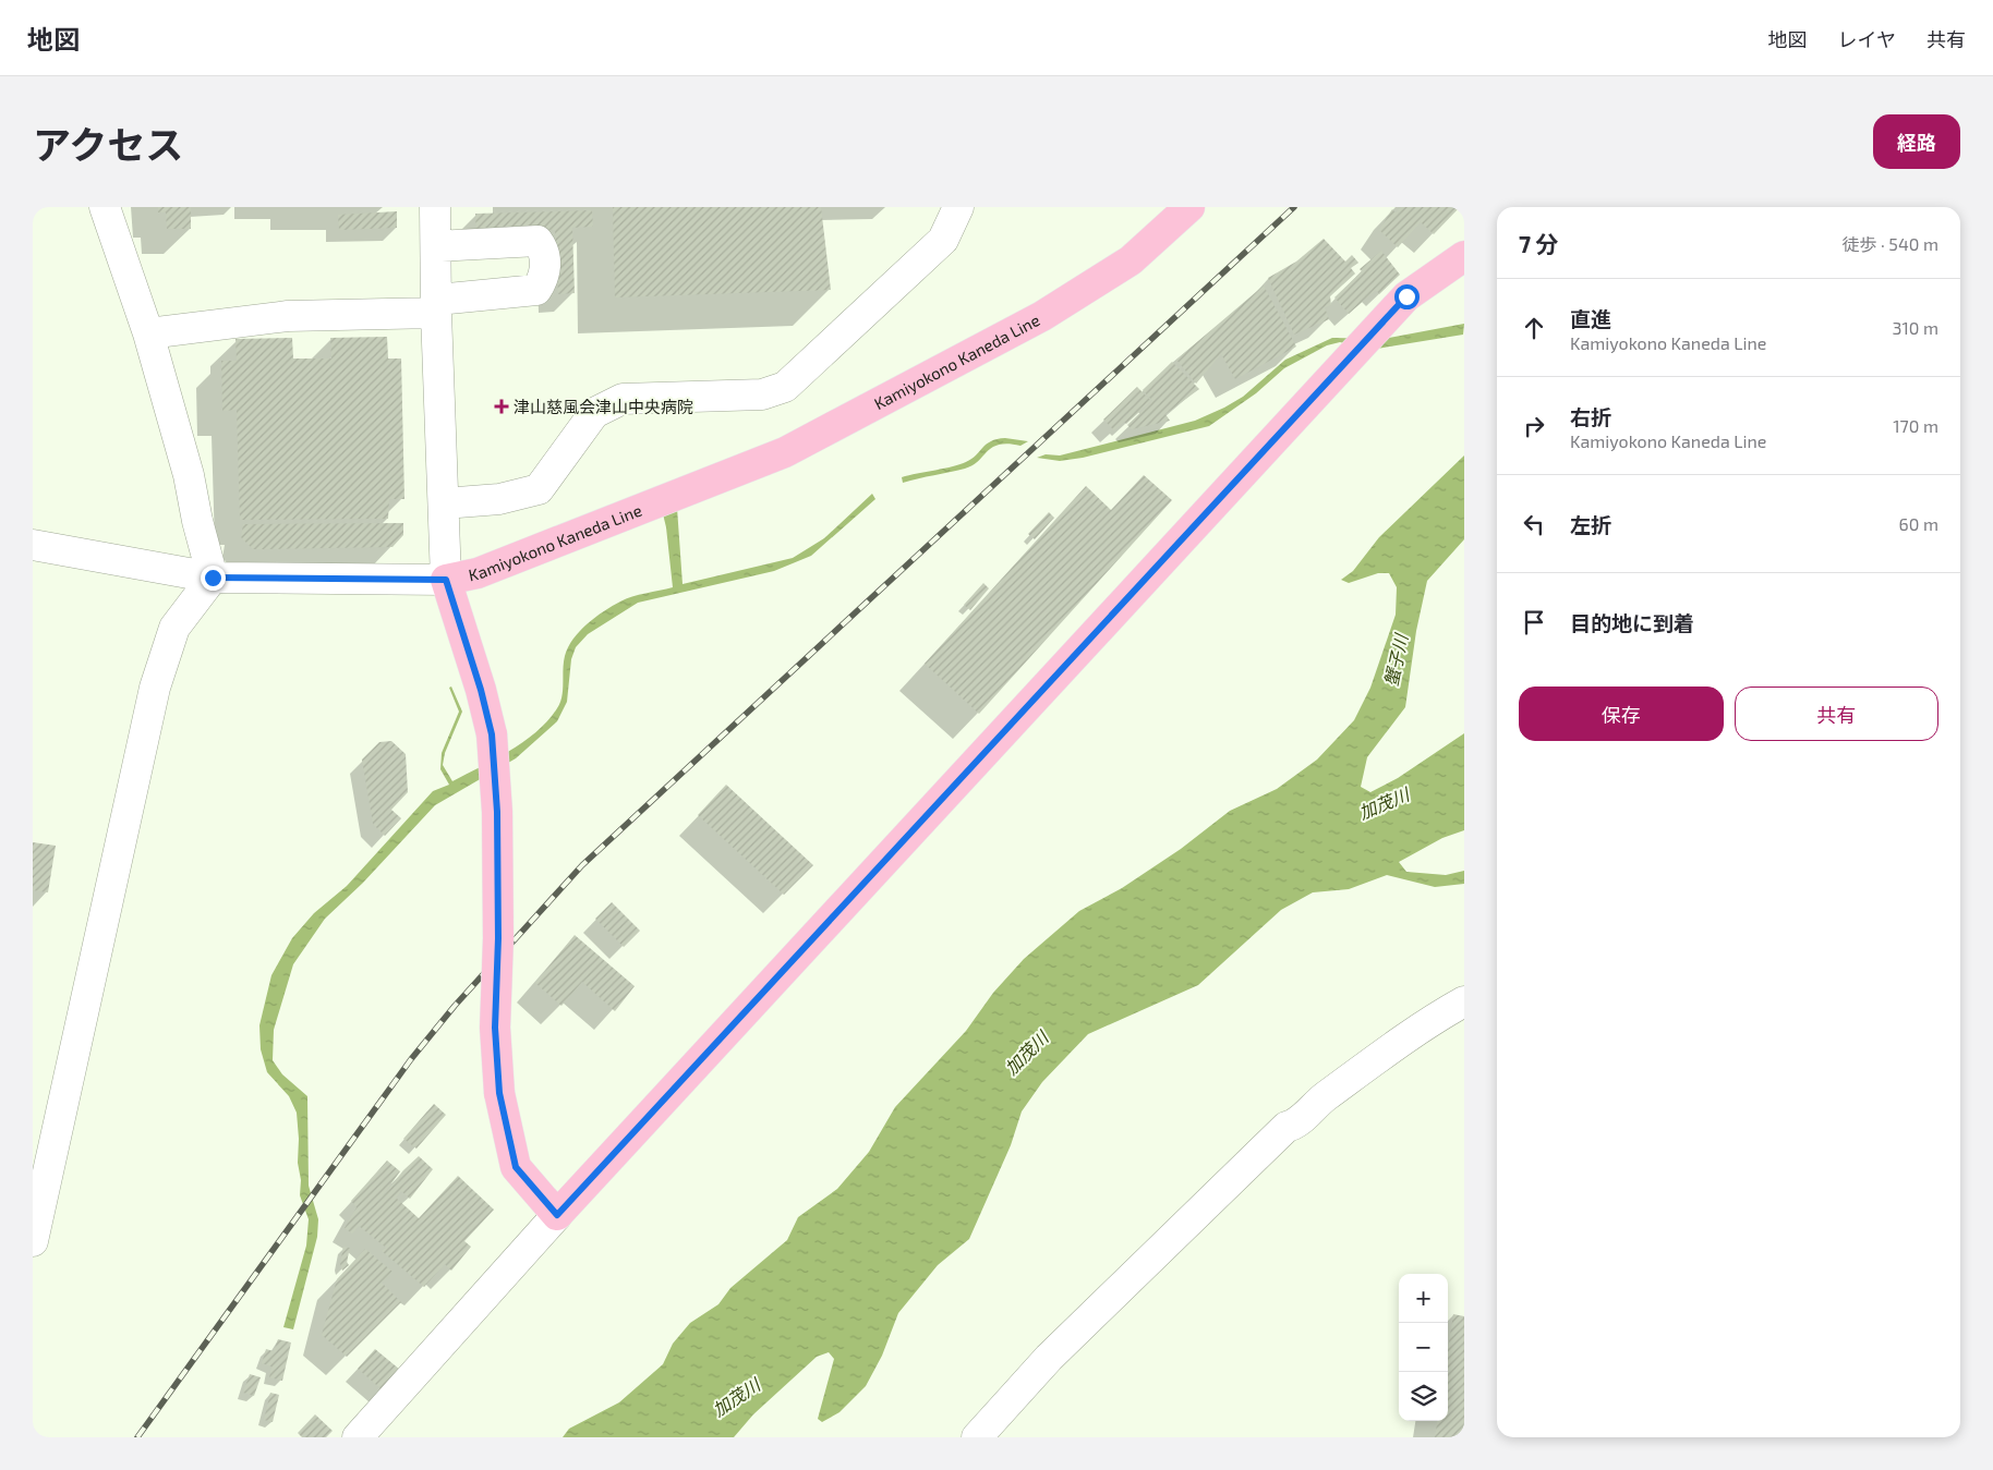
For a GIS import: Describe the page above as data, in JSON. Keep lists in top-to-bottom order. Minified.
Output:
{"streets":{"main road":["Kamiyokono Kaneda Line"]},"water":["蟹子川","加茂川"],"places":{"health":["津山慈風会津山中央病院"]},"page":{"header":"地図","nav":["地図","レイヤ","共有"],"title":"アクセス","buttons":["経路",["保存","共有"]],"heading":["7 分","徒歩 · 540 m"],"list":[["直進","Kamiyokono Kaneda Line","310 m"],["右折","Kamiyokono Kaneda Line","170 m"],["左折","60 m"],"目的地に到着"],"map_buttons":["+","−"]}}
